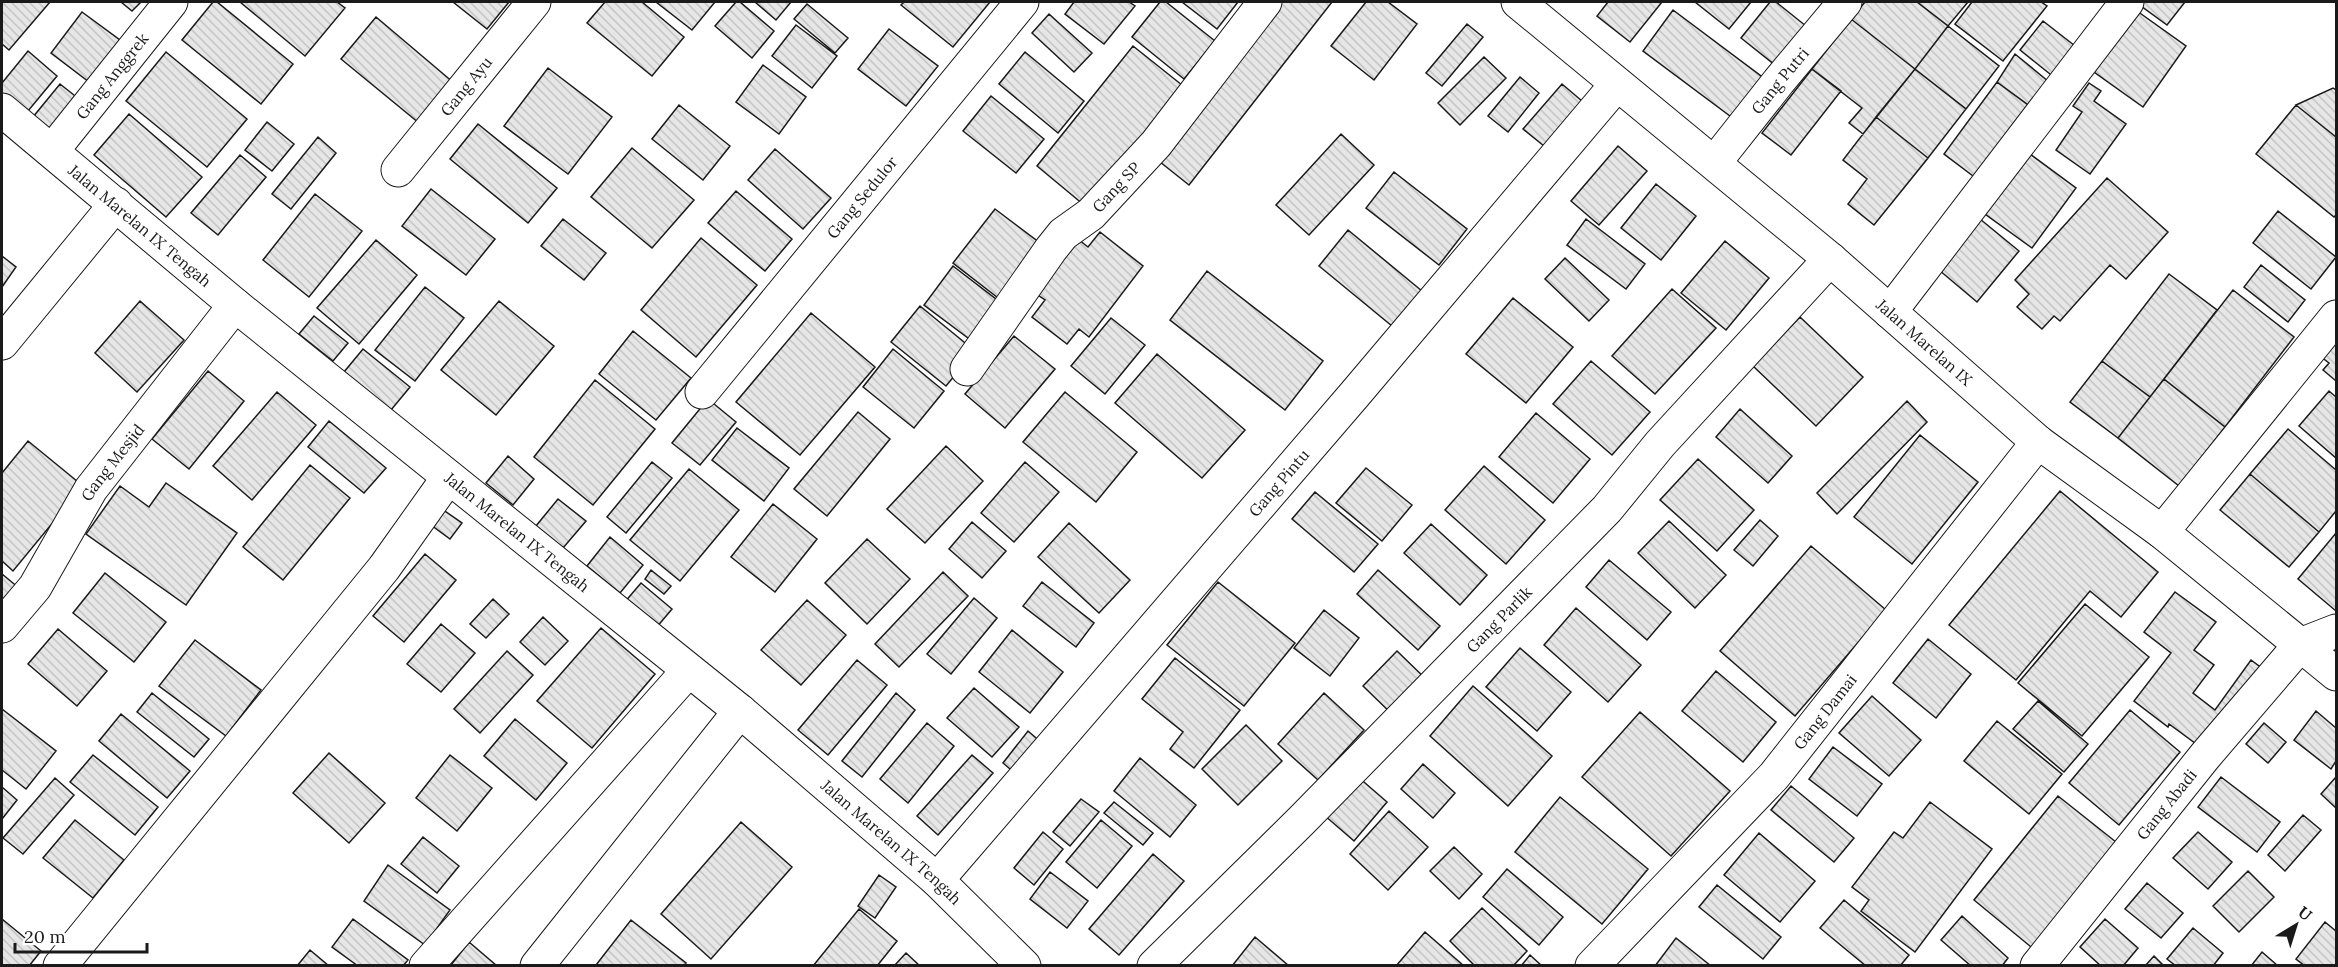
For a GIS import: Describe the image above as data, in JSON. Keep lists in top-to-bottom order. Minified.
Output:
{"streets":{"street":["Gang Anggrek","Gang Putri","Gang Ayu","Gang SP","Gang Sedulor","Jalan Marelan IX Tengah","Jalan Marelan IX","Gang Mesjid","Gang Pintu","Gang Parlik","Gang Damai","Gang Abadi"]},"crossings":[["Gang Anggrek","Jalan Marelan IX Tengah"],["Gang Putri","Jalan Marelan IX"],["Jalan Marelan IX Tengah","Gang Mesjid"],["Jalan Marelan IX Tengah","Gang Pintu"],["Jalan Marelan IX","Gang Pintu"],["Jalan Marelan IX","Gang Parlik"],["Jalan Marelan IX","Gang Damai"],["Jalan Marelan IX","Gang Abadi"]],"scale_bar":"20 m","north":"top right"}
